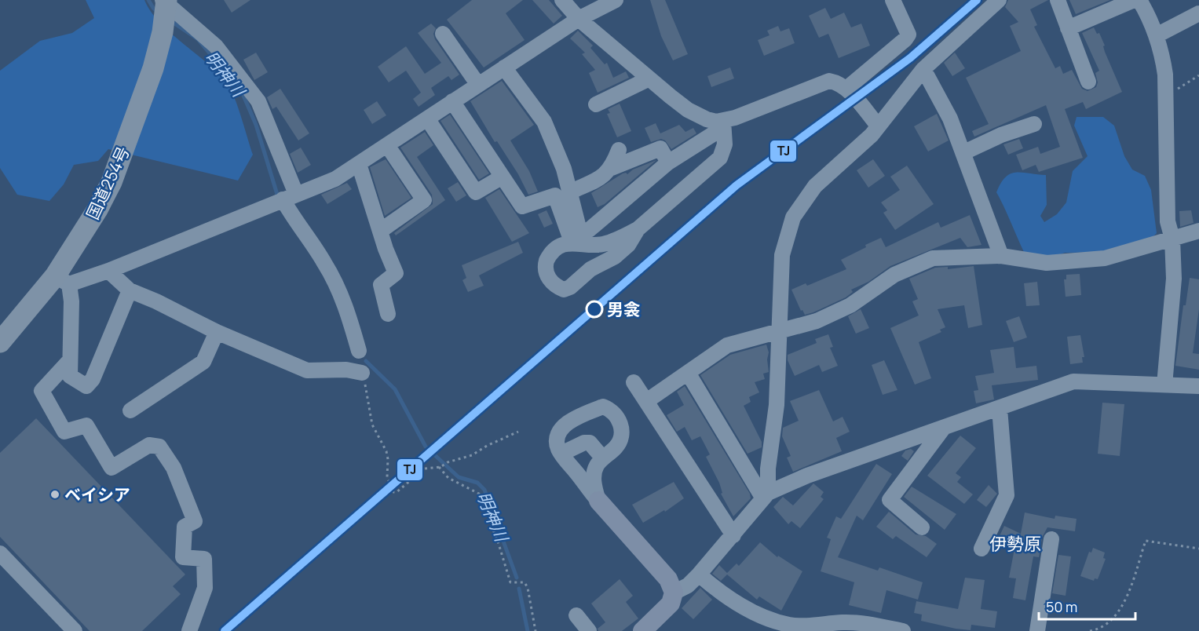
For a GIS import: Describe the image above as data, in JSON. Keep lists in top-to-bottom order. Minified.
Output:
{"streets":{"highway":["国道254号"]},"districts":["伊勢原"],"water":["明神川"],"places":["男衾","ベイシア"],"lines":["transit line TJ"],"scale_bar":"50 m"}
